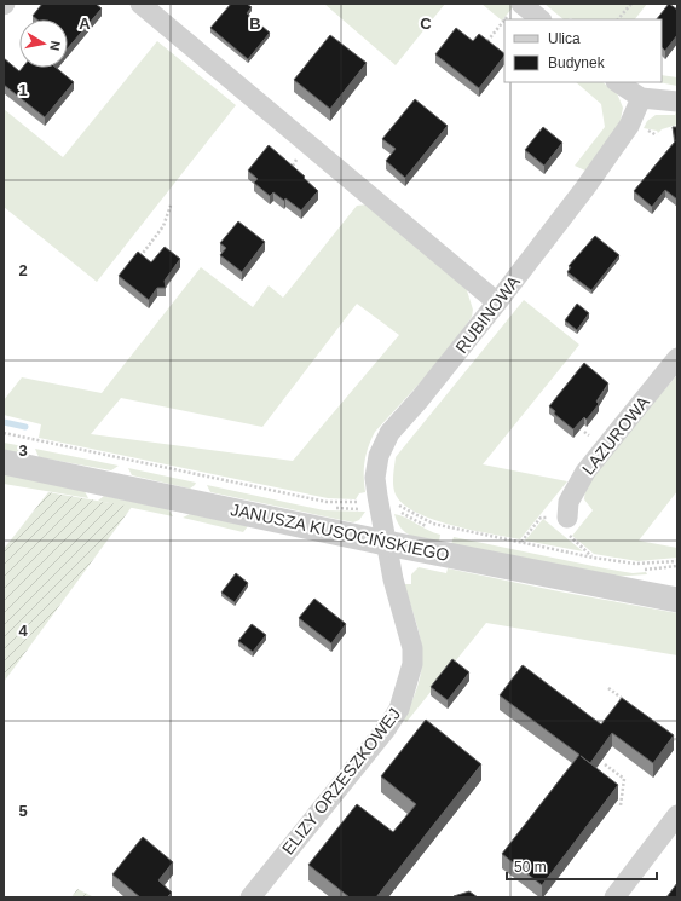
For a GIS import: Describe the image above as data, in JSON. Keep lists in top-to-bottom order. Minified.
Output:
{"streets":{"street":["RUBINOWA","LAZUROWA","JANUSZA KUSOCIŃSKIEGO","ELIZY ORZESZKOWEJ"]},"crossings":[["RUBINOWA","JANUSZA KUSOCIŃSKIEGO"],["RUBINOWA","ELIZY ORZESZKOWEJ"],["JANUSZA KUSOCIŃSKIEGO","ELIZY ORZESZKOWEJ"]],"legend":["Ulica","Budynek"],"scale_bar":"50 m","north":"right","grid":{"columns":["A","B","C"],"rows":["1","2","3","4","5"]}}
